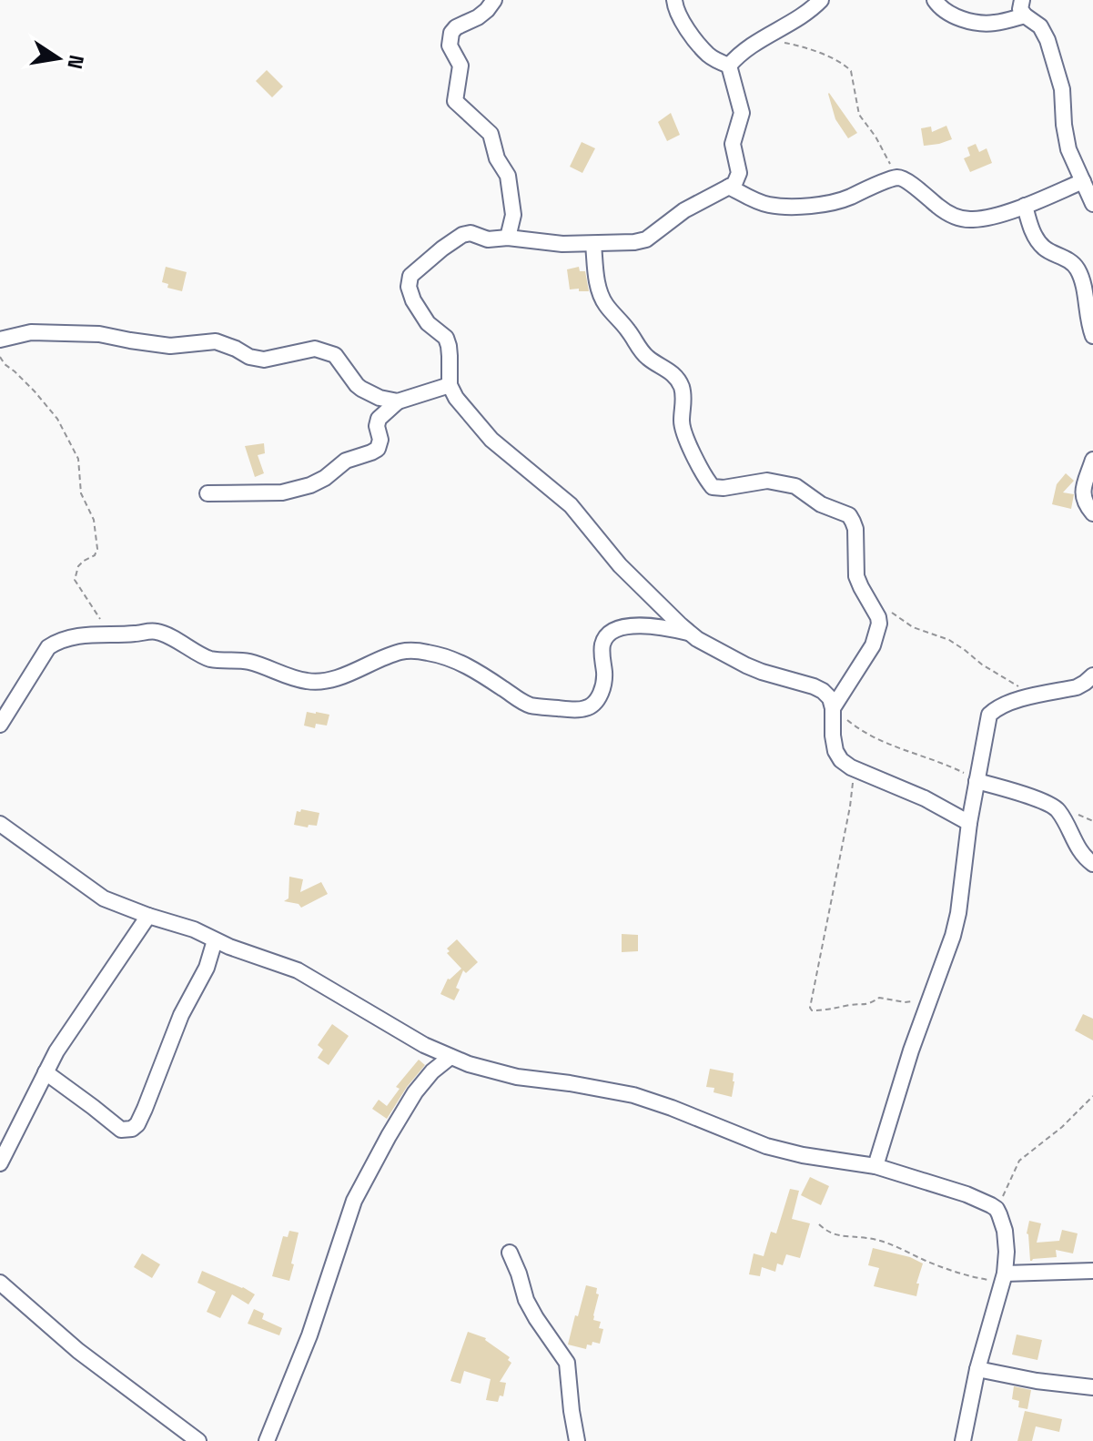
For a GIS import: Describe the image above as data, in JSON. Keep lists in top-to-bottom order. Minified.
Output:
{"north":"right"}
